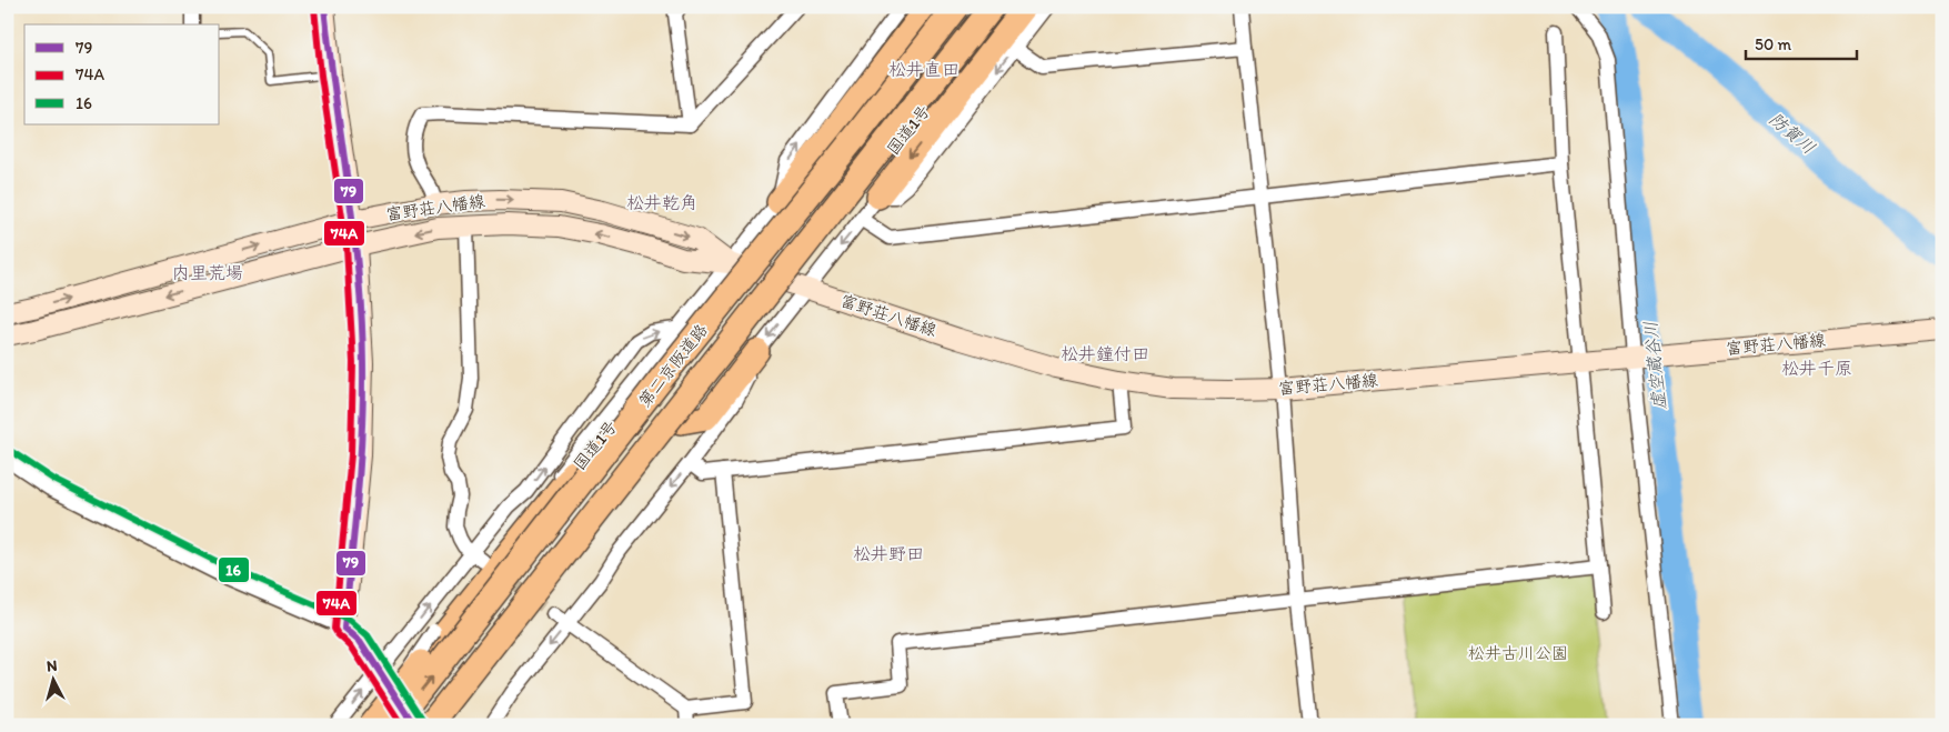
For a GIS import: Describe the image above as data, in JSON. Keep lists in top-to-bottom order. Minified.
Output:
{"streets":{"highway":["国道1号","第二京阪道路"],"main road":["富野荘八幡線"]},"districts":["松井直田","松井乾角","内里荒場","松井鐘付田","松井千原","松井野田"],"water":["防賀川","虚空蔵谷川"],"parks":["松井古川公園"],"lines":["transit line 79","transit line 74A","transit line 16"],"legend":["79","74A","16"],"scale_bar":"50 m","north":"top"}
